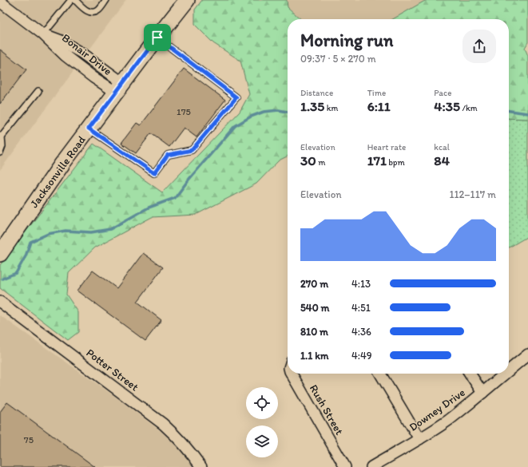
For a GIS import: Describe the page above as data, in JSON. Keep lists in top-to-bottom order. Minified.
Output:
{"streets":{"main road":["Jacksonville Road"],"street":["Bonair Drive","Potter Street","Rush Street","Downey Drive"]},"crossings":[["Bonair Drive","Jacksonville Road"]],"house_numbers":["175","75"],"page":{"heading":["Morning run","09:37 · 5 × 270 m"],"stats":[["Distance","1.35 km"],["Time","6:11"],["Pace","4:35 /km"],["Elevation","30 m"],["Heart rate","171 bpm"],["kcal","84"]],"chart":["Elevation","112–117 m"],"list":[{"name":"270 m","note":"4:13"},{"name":"540 m","note":"4:51"},{"name":"810 m","note":"4:36"},{"name":"1.1 km","note":"4:49"}]}}
